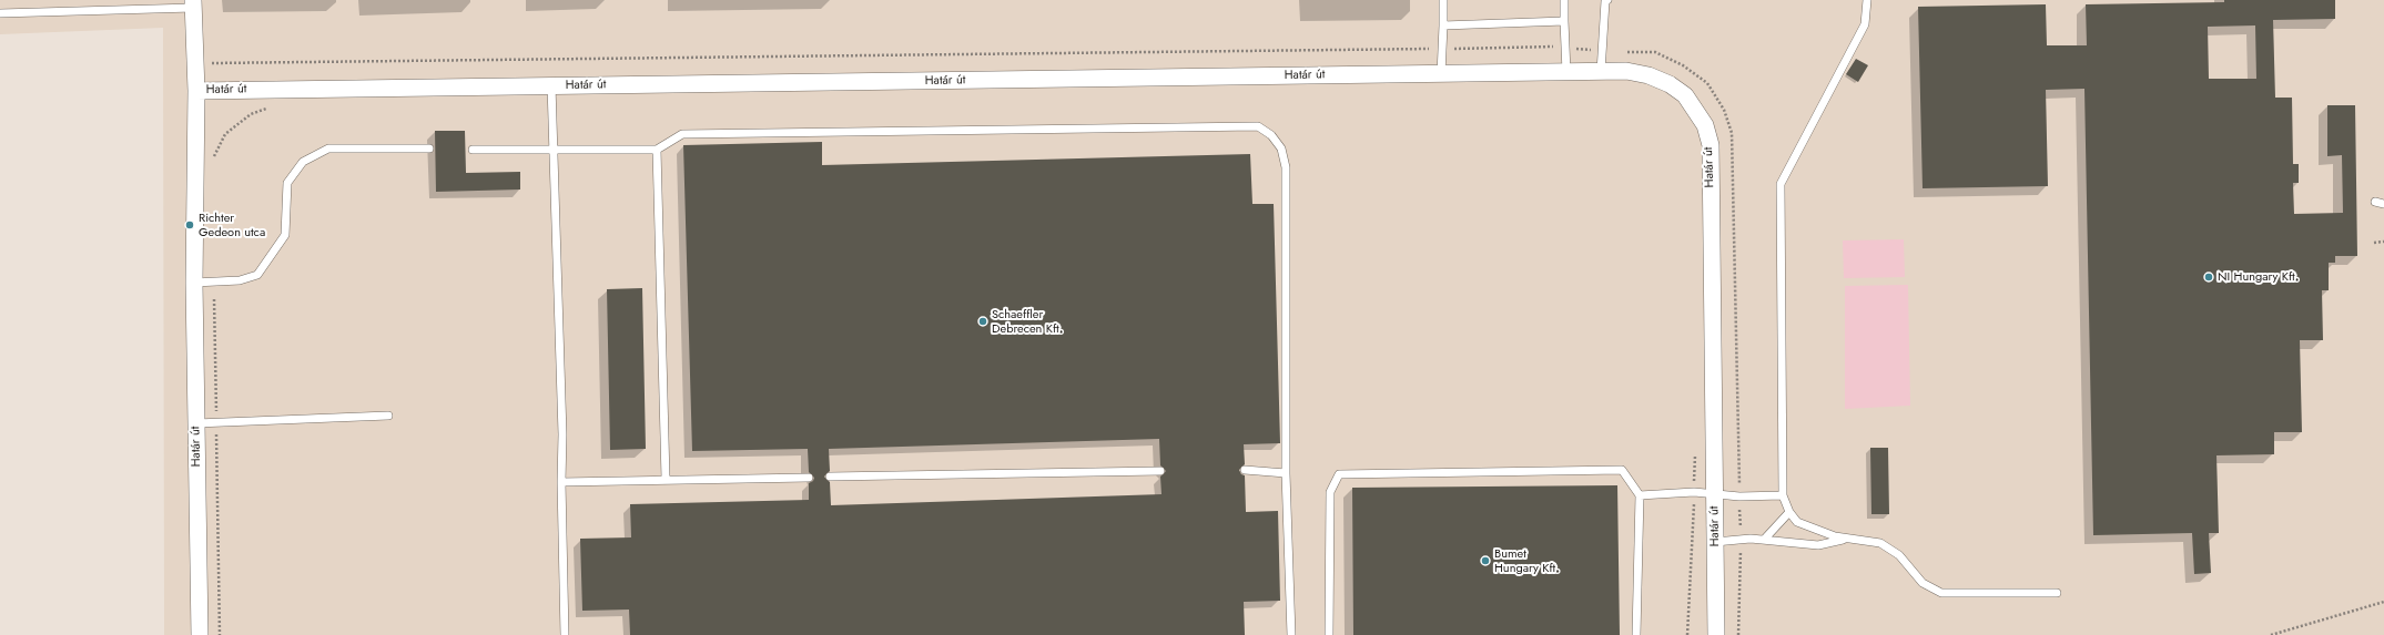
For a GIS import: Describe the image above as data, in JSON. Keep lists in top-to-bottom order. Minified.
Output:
{"streets":{"street":["Határ út"]},"places":["Richter Gedeon utca","NI Hungary Kft.","Schaeffler Debrecen Kft.","Bumet Hungary Kft."]}
